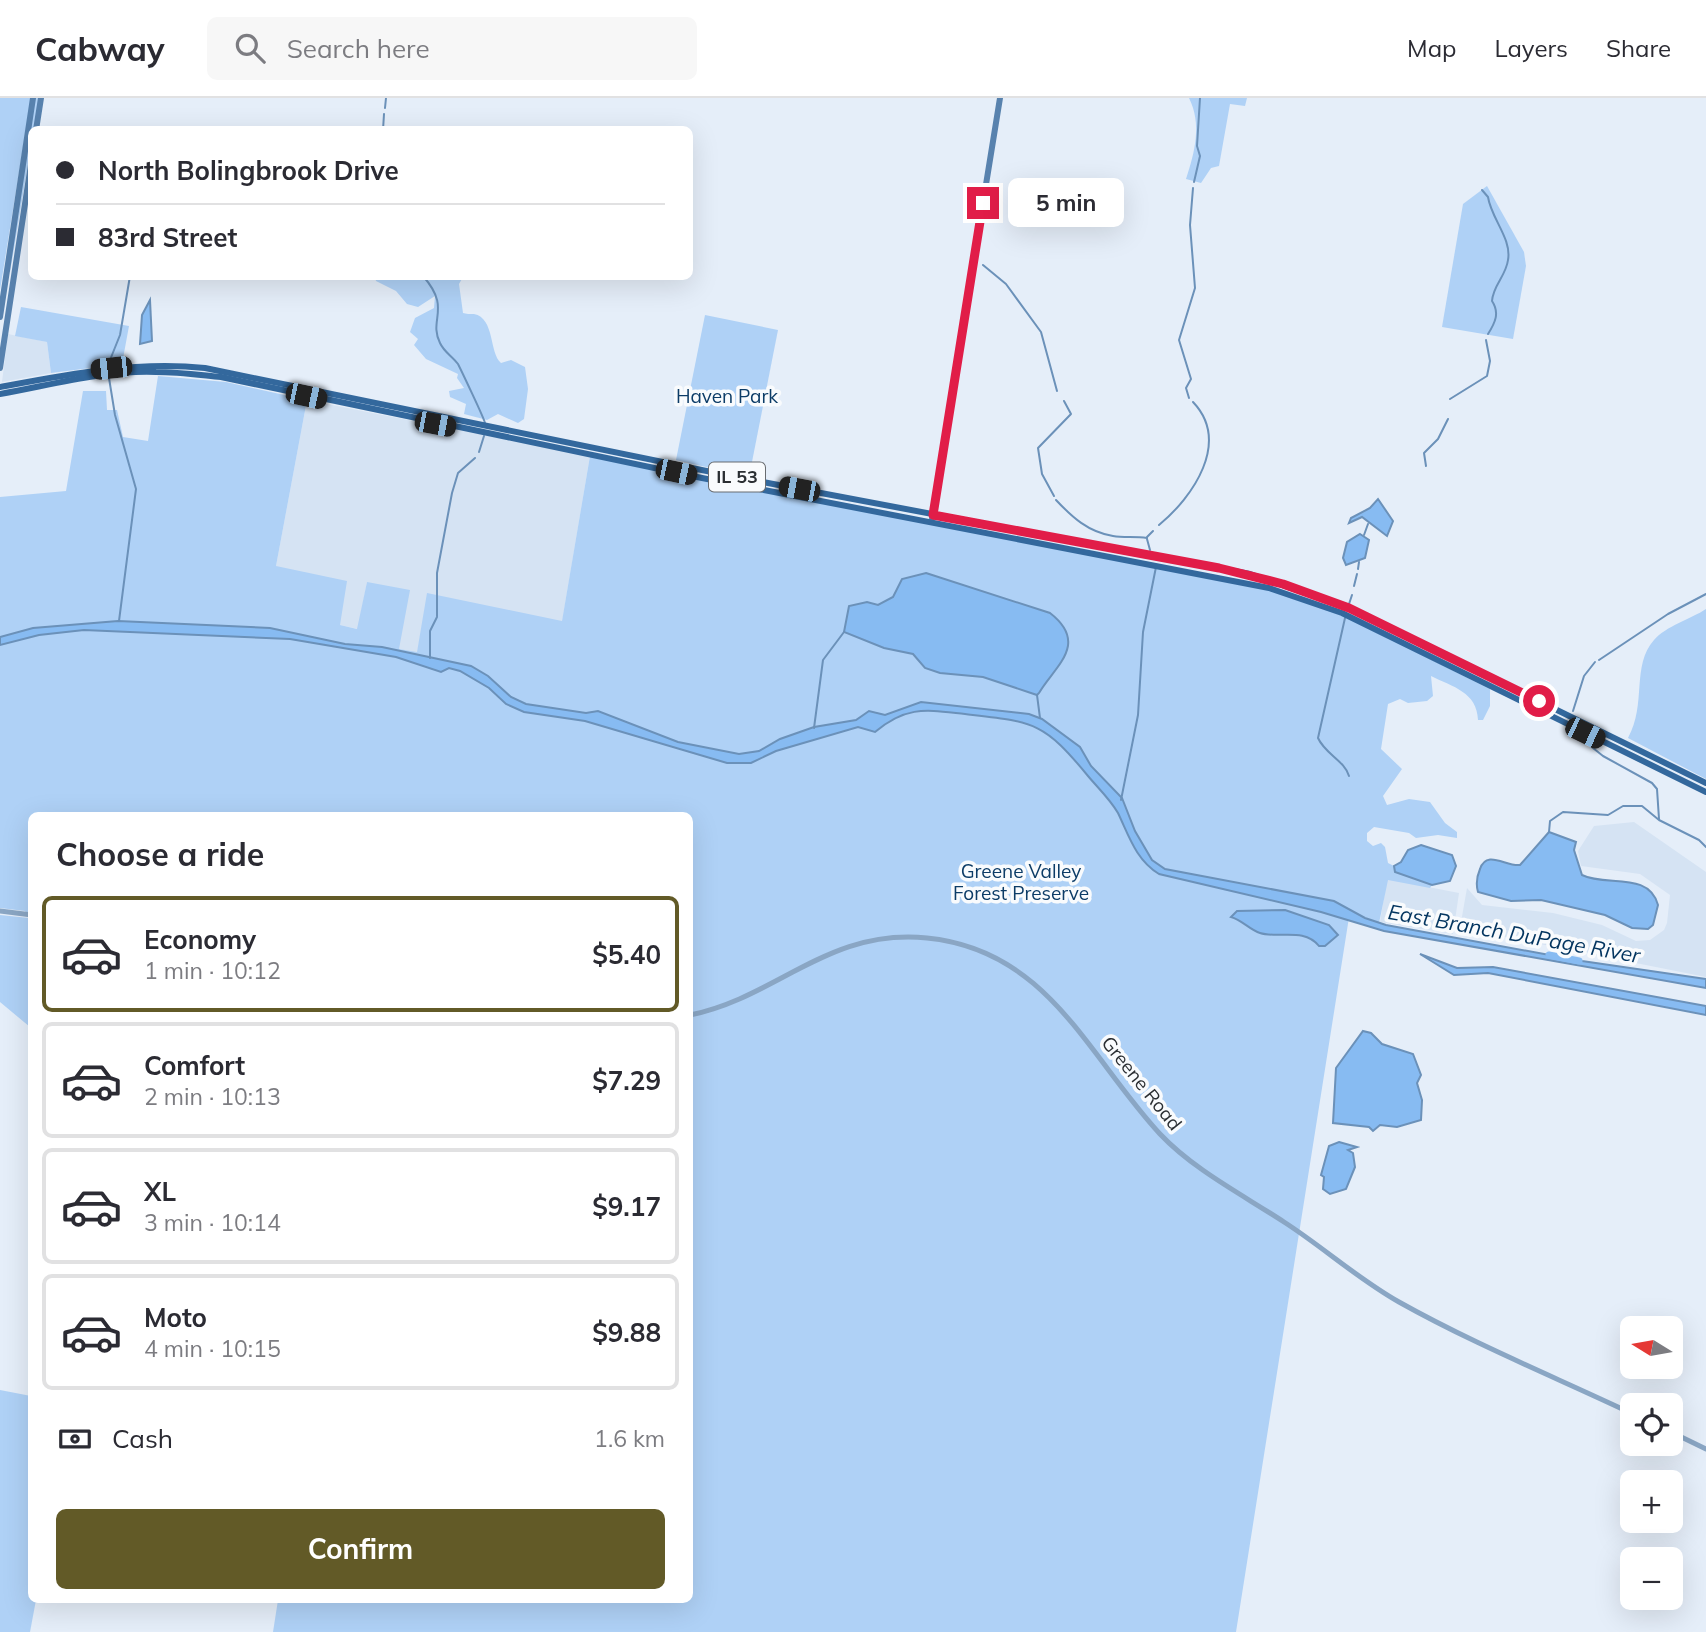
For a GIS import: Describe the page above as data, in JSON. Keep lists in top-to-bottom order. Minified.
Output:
{"streets":{"main road":["IL 53"],"street":["Greene Road"]},"water":["East Branch DuPage River"],"parks":["Haven Park","Greene Valley Forest Preserve"],"north":"left","page":{"header":"Cabway","search":"Search here","nav":["Map","Layers","Share"],"banner":["North Bolingbrook Drive","83rd Street"],"bubble":"5 min","heading":"Choose a ride","list":[{"name":"Economy","note":"1 min · 10:12","value":"$5.40"},{"name":"Comfort","note":"2 min · 10:13","value":"$7.29"},{"name":"XL","note":"3 min · 10:14","value":"$9.17"},{"name":"Moto","note":"4 min · 10:15","value":"$9.88"}],"map_buttons":["+","−"],"pay":["Cash","1.6 km"],"buttons":"Confirm"}}
